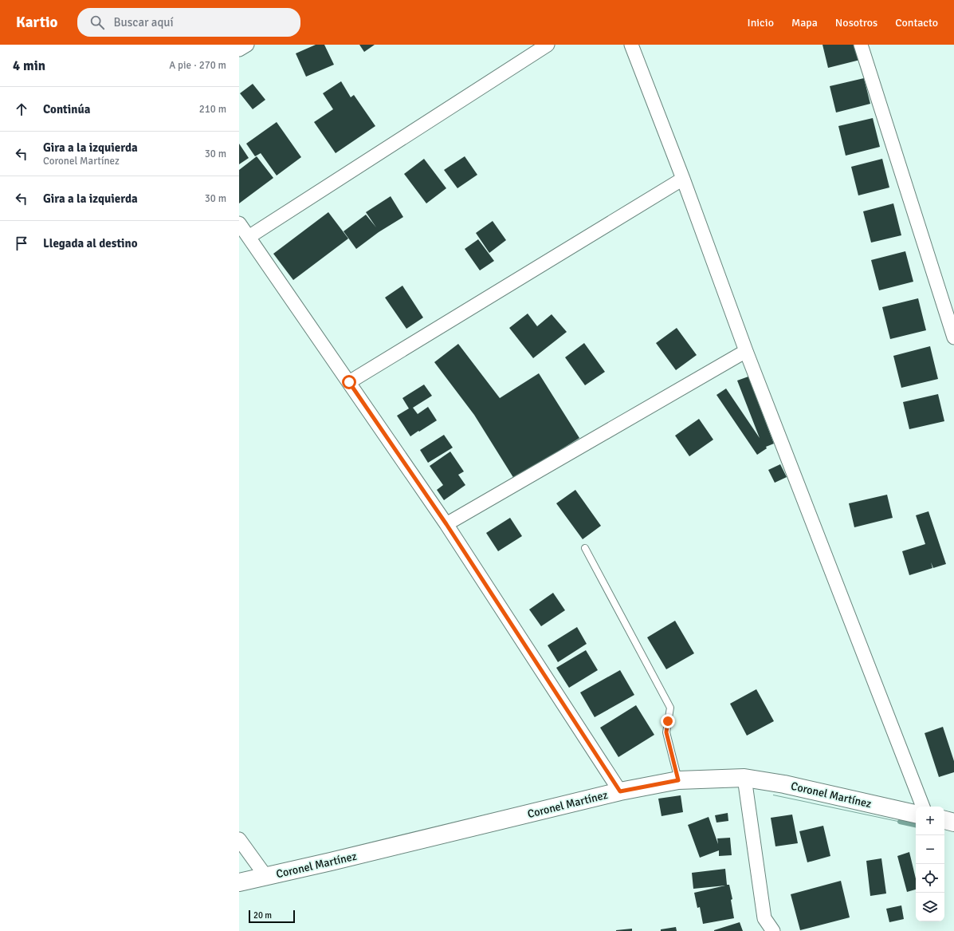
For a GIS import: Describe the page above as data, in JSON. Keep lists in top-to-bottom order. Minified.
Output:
{"streets":{"main road":["Coronel Martínez"]},"scale_bar":"20 m","page":{"header":"Kartio","search":"Buscar aquí","nav":["Inicio","Mapa","Nosotros","Contacto"],"heading":["4 min","A pie · 270 m"],"list":[["Continúa","210 m"],["Gira a la izquierda","Coronel Martínez","30 m"],["Gira a la izquierda","30 m"],"Llegada al destino"],"map_buttons":["+","−"],"scale":"20 m"}}
